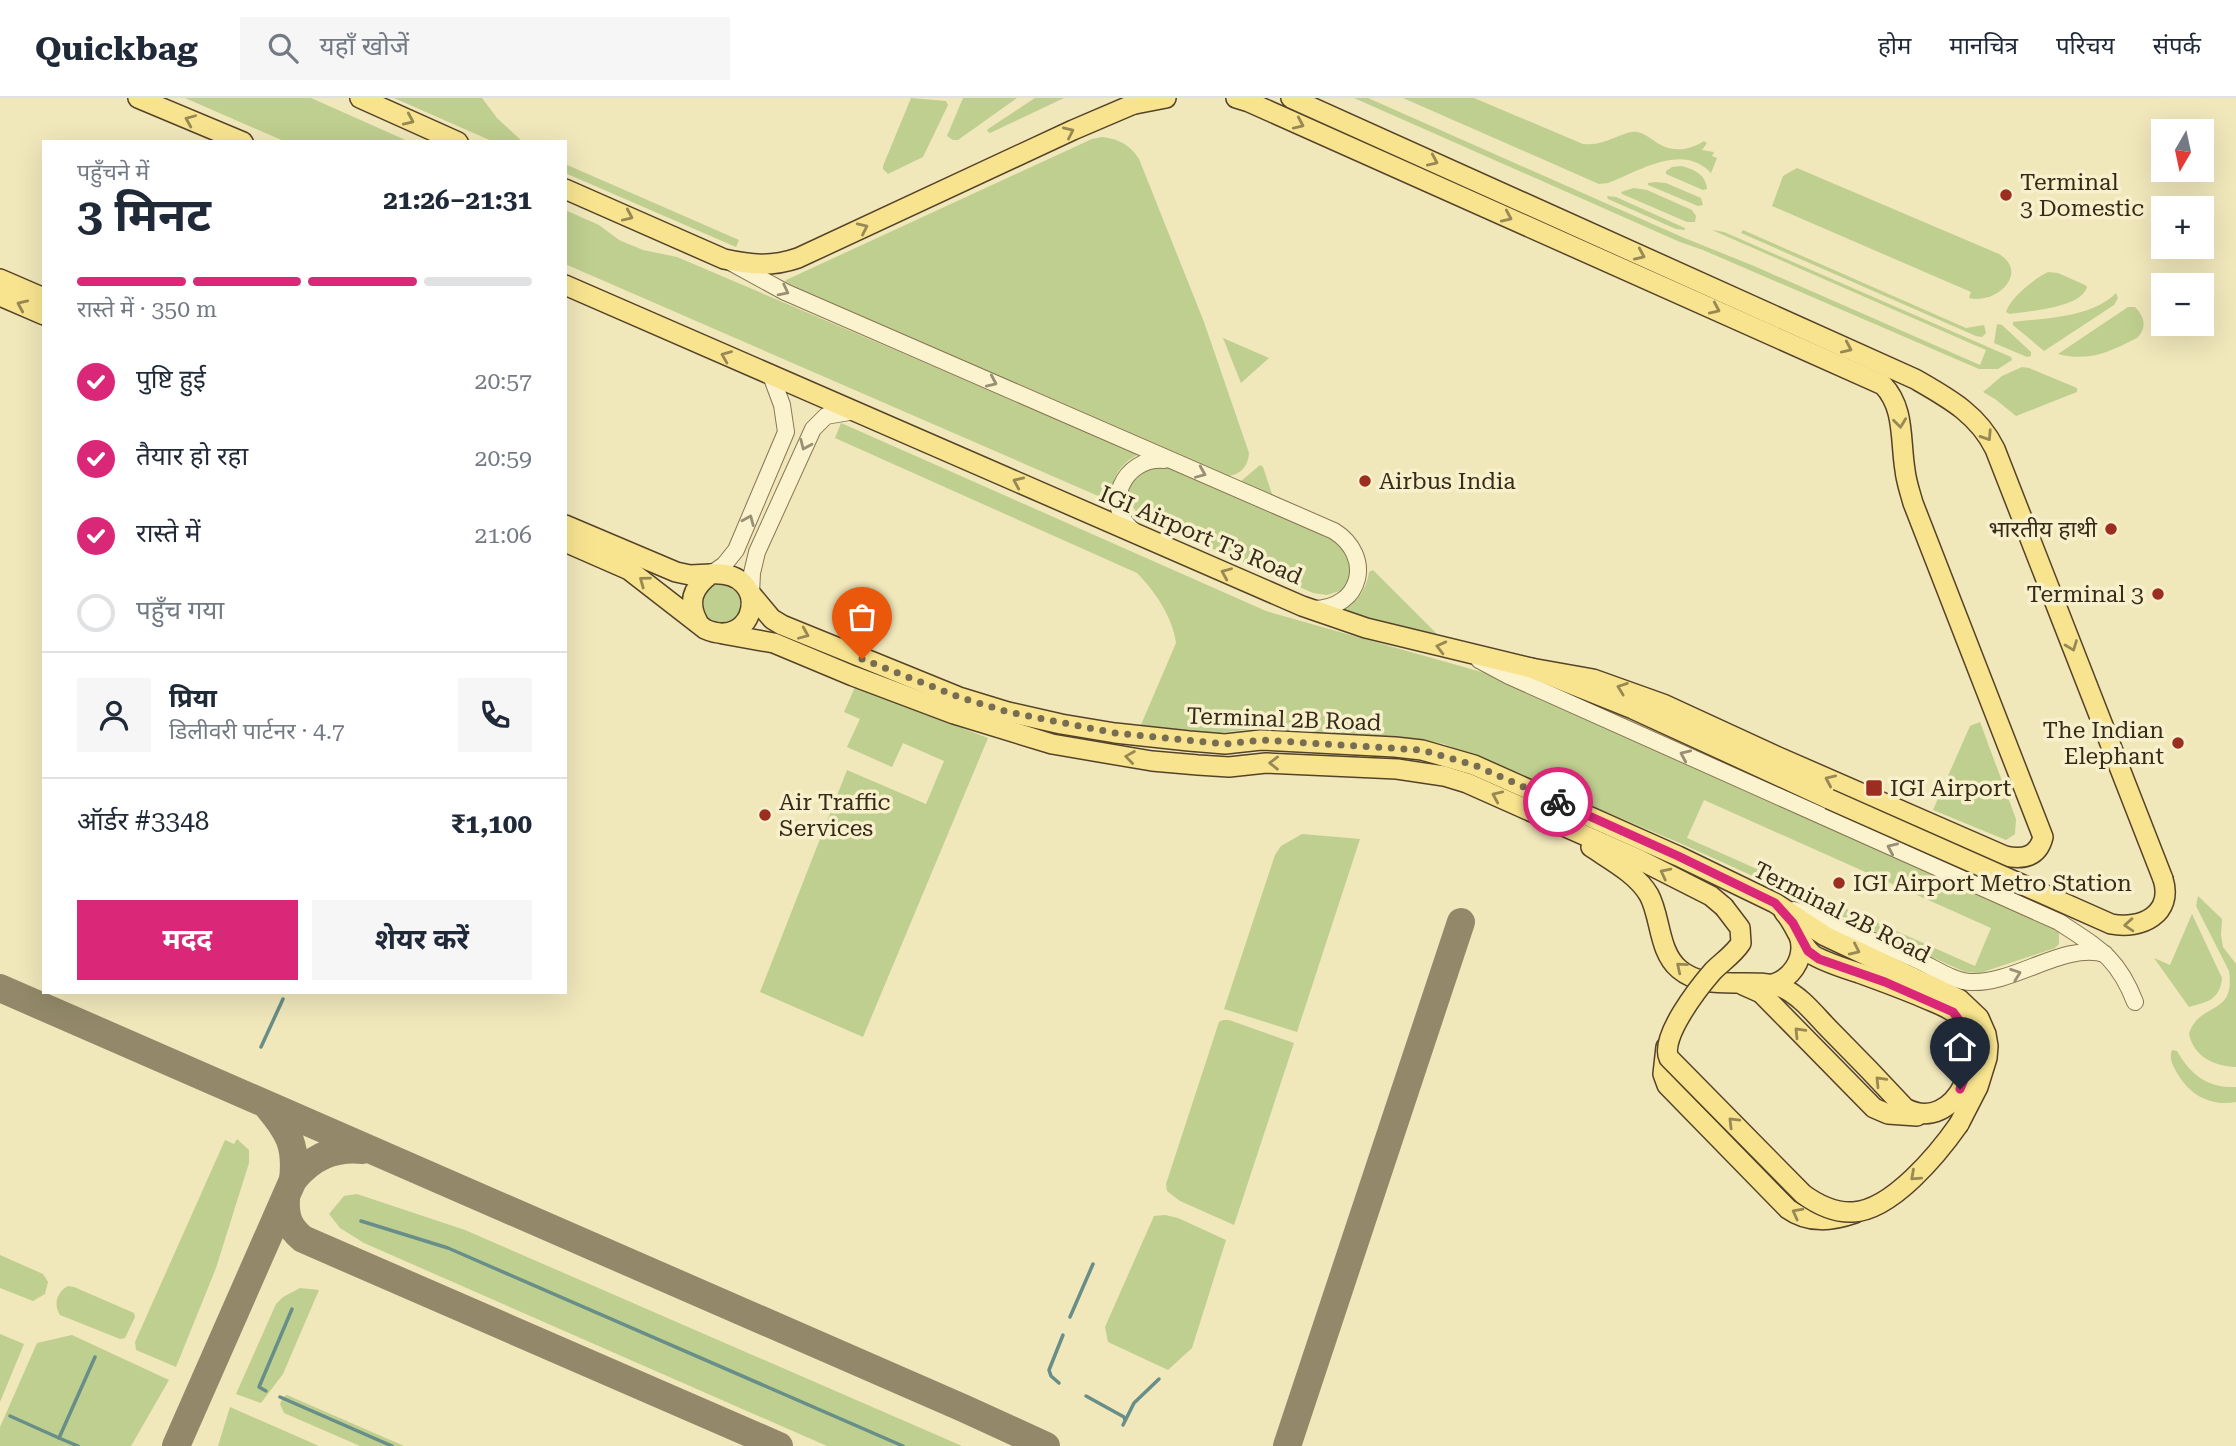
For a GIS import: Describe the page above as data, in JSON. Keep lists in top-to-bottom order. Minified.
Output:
{"streets":{"main road":["IGI Airport T3 Road","Terminal 2B Road"]},"places":{"other":["Terminal 3 Domestic","Airbus India","भारतीय हाथी","Terminal 3","The Indian Elephant","Air Traffic Services","IGI Airport Metro Station"],"transit":["IGI Airport"]},"north":"bottom","page":{"header":"Quickbag","search":"यहाँ खोजें","nav":["होम","मानचित्र","परिचय","संपर्क"],"map_buttons":["+","−"],"heading":["3 मिनट","पहुँचने में","21:26–21:31"],"panel":["प्रिया","डिलीवरी पार्टनर · 4.7","ऑर्डर #3348","₹1,100"],"bar":"रास्ते में · 350 m","list":[["पुष्टि हुई","20:57"],["तैयार हो रहा","20:59"],["रास्ते में","21:06"],"पहुँच गया"],"buttons":["मदद","शेयर करें"]}}
